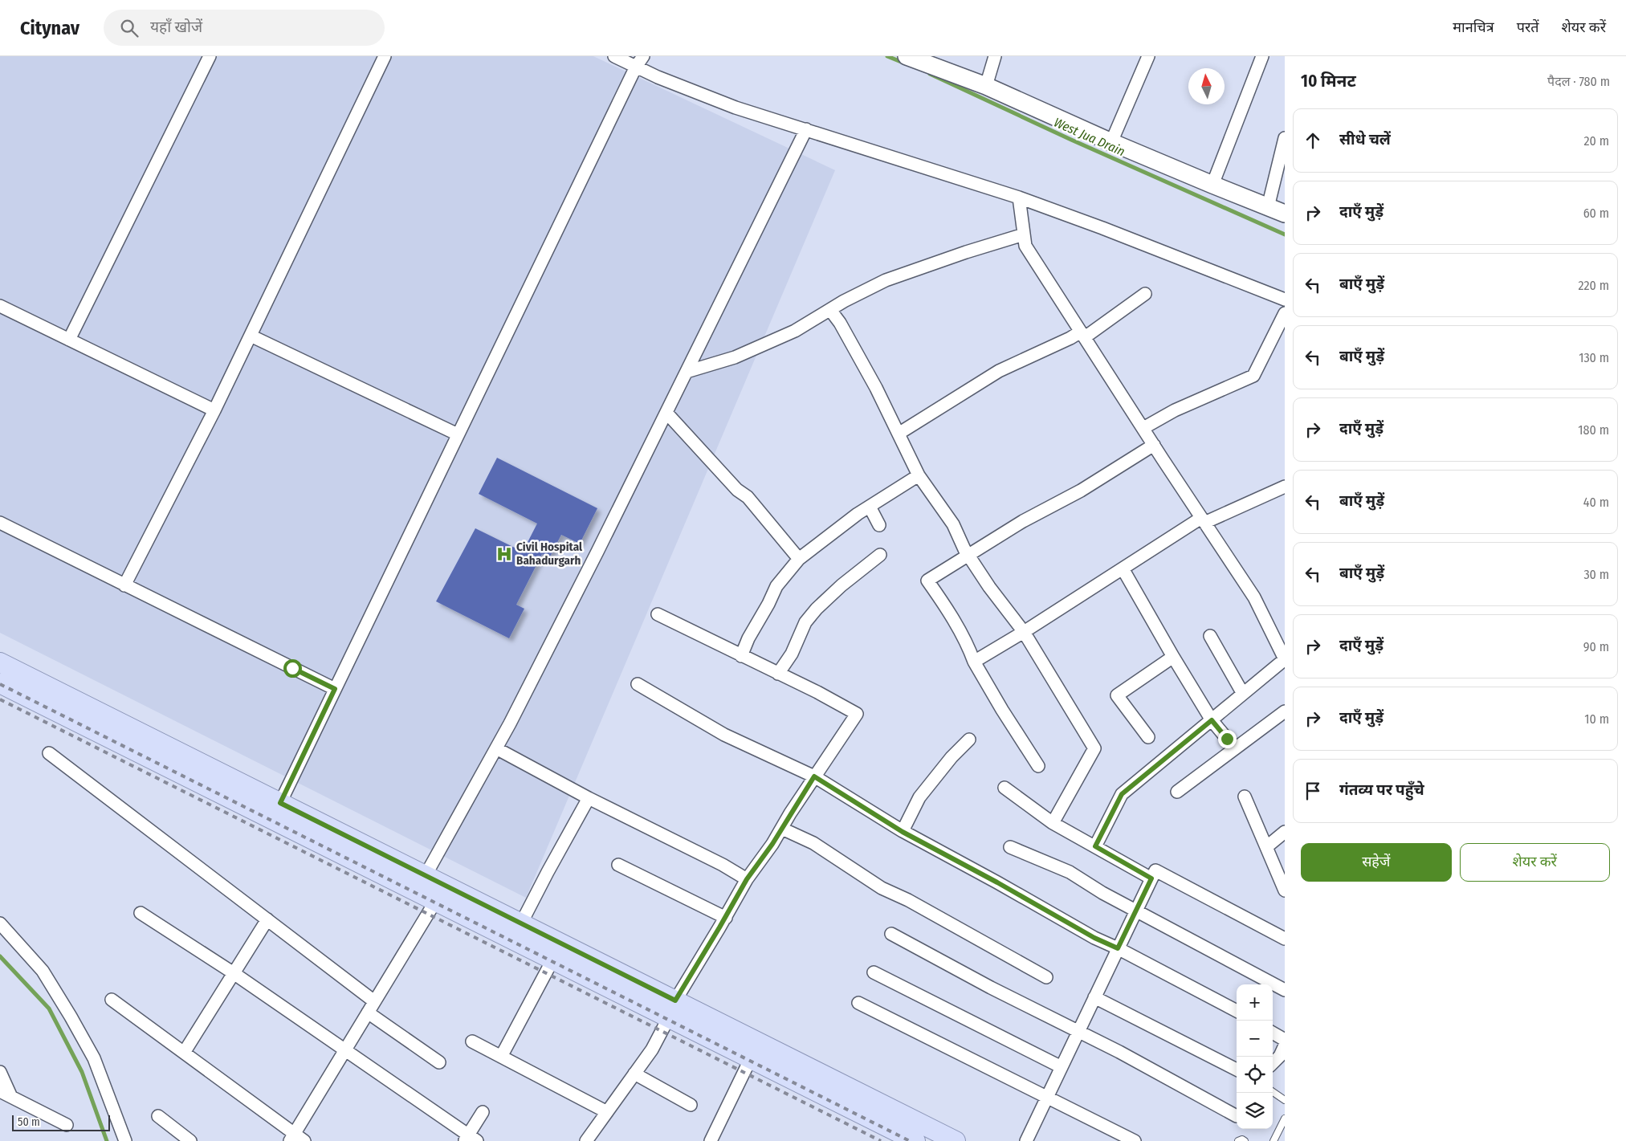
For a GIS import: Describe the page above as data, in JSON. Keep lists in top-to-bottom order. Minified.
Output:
{"water":["West Jua Drain"],"places":{"hospital":["Civil Hospital Bahadurgarh"]},"scale_bar":"50 m","north":"top","page":{"header":"Citynav","search":"यहाँ खोजें","nav":["मानचित्र","परतें","शेयर करें"],"heading":["10 मिनट","पैदल · 780 m"],"list":[["सीधे चलें","20 m"],["दाएँ मुड़ें","60 m"],["बाएँ मुड़ें","220 m"],["बाएँ मुड़ें","130 m"],["दाएँ मुड़ें","180 m"],["बाएँ मुड़ें","40 m"],["बाएँ मुड़ें","30 m"],["दाएँ मुड़ें","90 m"],["दाएँ मुड़ें","10 m"],"गंतव्य पर पहुँचे"],"buttons":["सहेजें","शेयर करें"],"map_buttons":["+","−"],"scale":"50 m"}}
